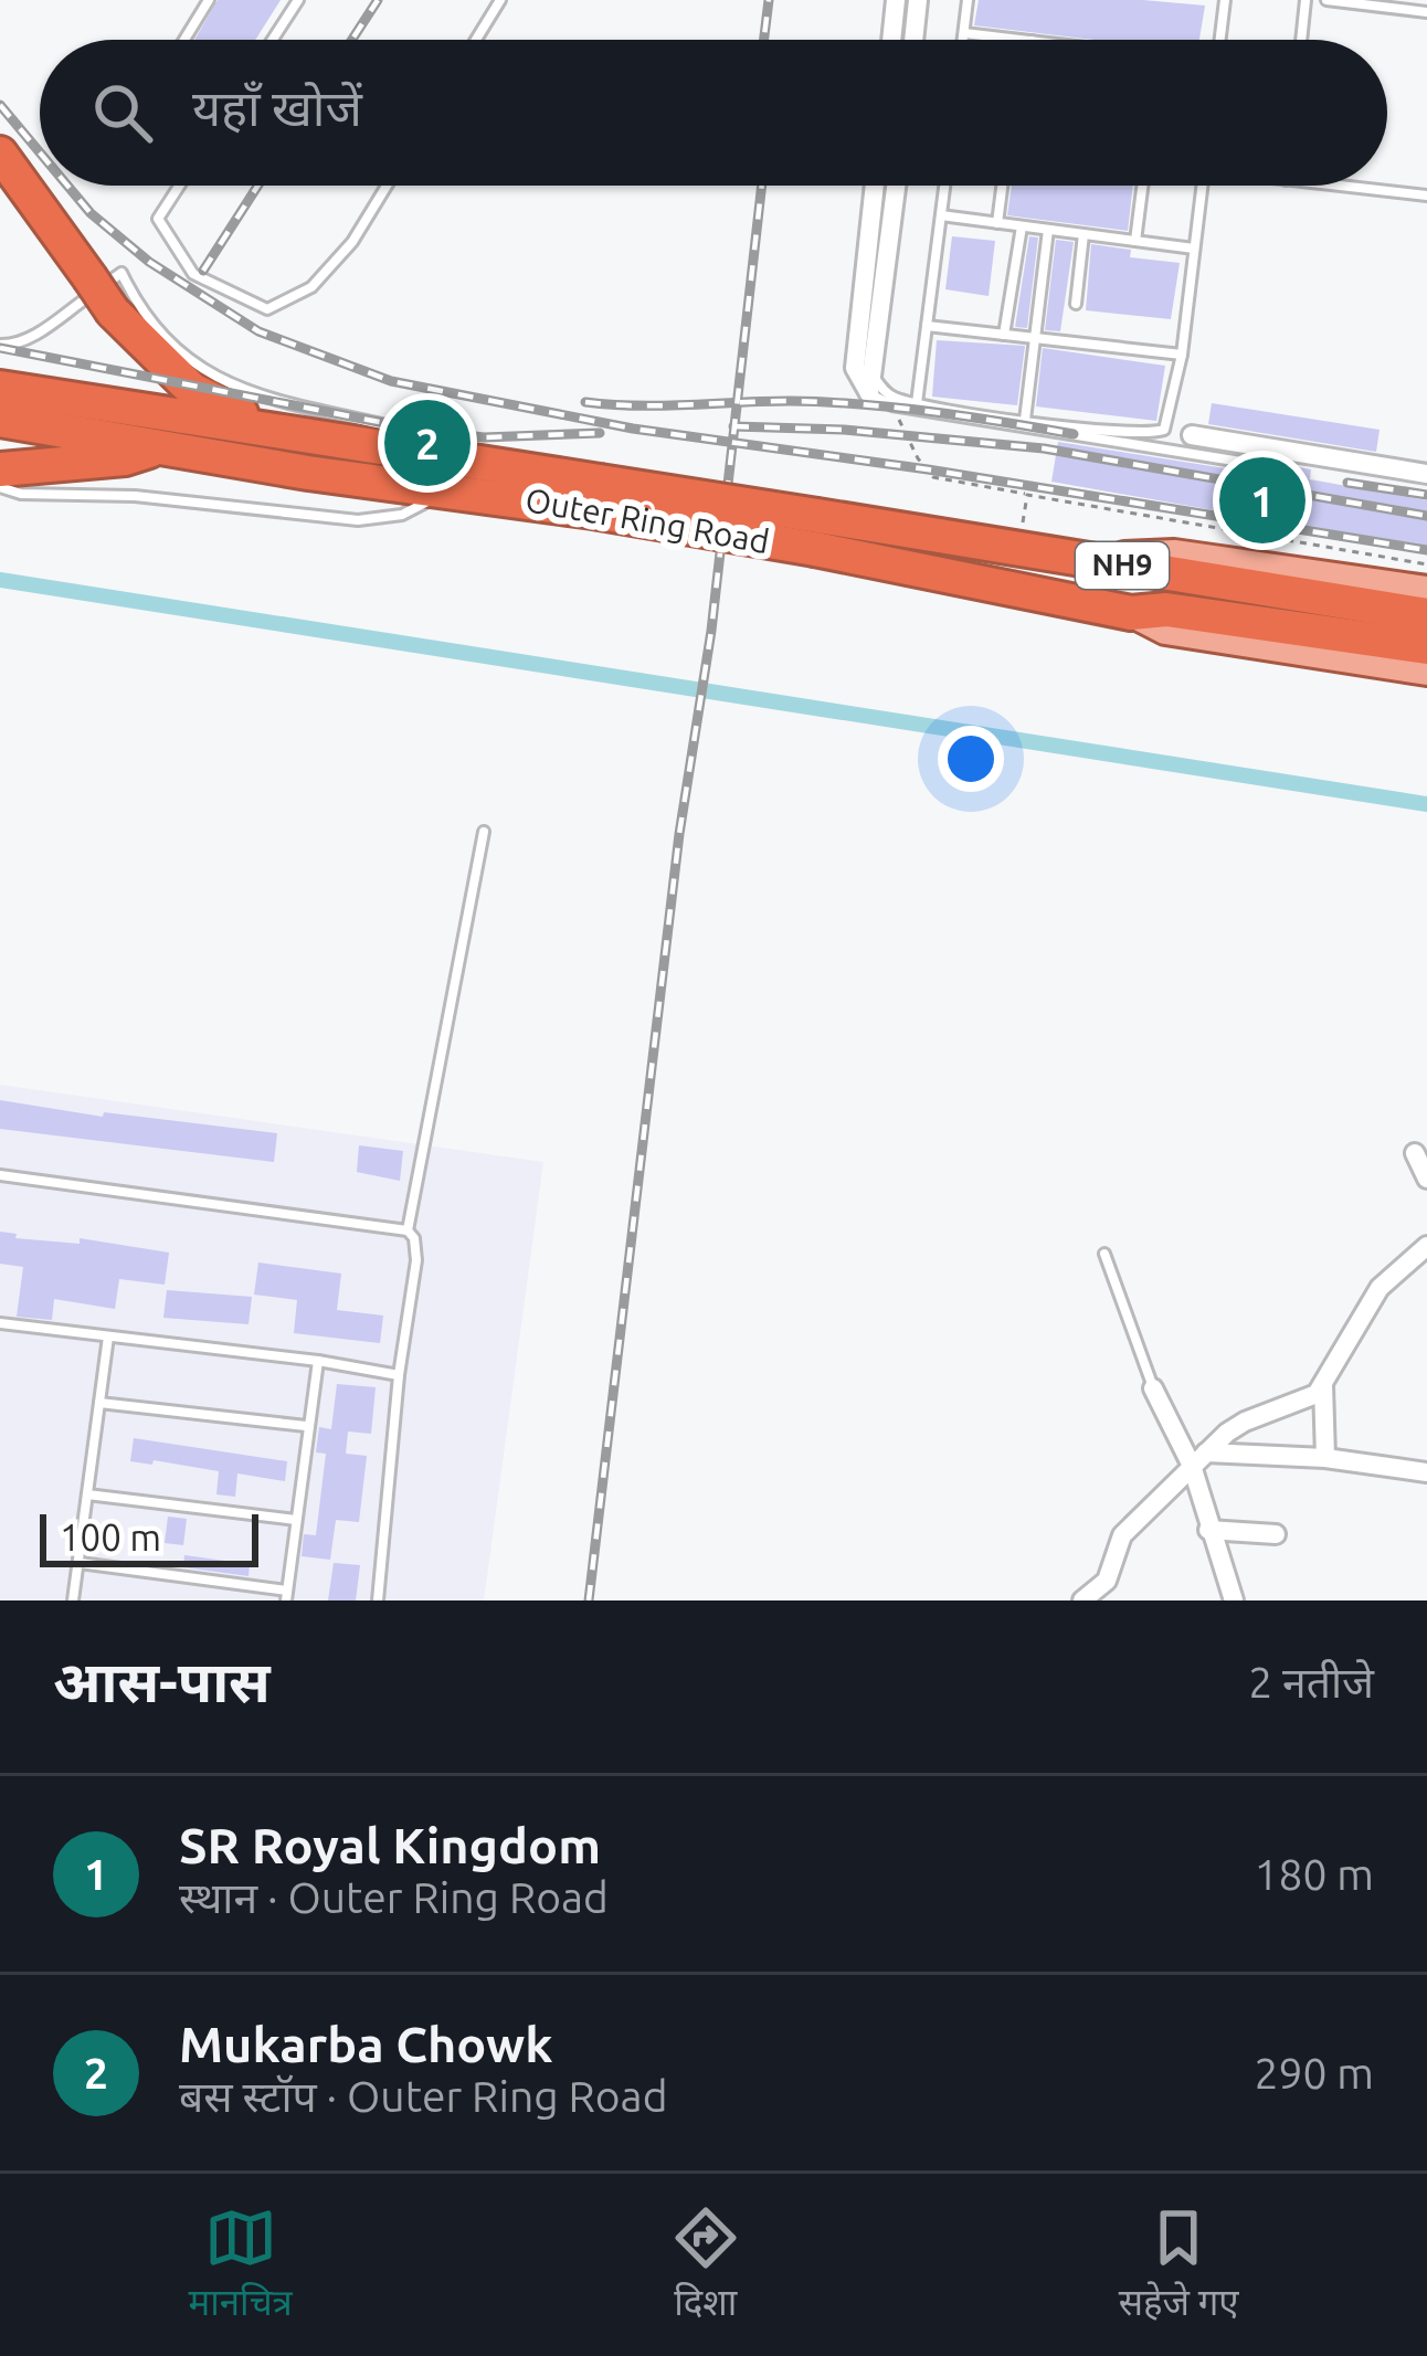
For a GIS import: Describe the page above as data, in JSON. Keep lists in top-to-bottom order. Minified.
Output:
{"streets":{"highway":["Outer Ring Road","NH9"]},"scale_bar":"100 m","page":{"search":"यहाँ खोजें","pins":["2","1"],"scale":"100 m","heading":["आस-पास","2 नतीजे"],"list":[{"mark":"1","name":"SR Royal Kingdom","note":"स्थान · Outer Ring Road","value":"180 m"},{"mark":"2","name":"Mukarba Chowk","note":"बस स्टॉप · Outer Ring Road","value":"290 m"}],"nav":["मानचित्र","दिशा","सहेजे गए"]}}
